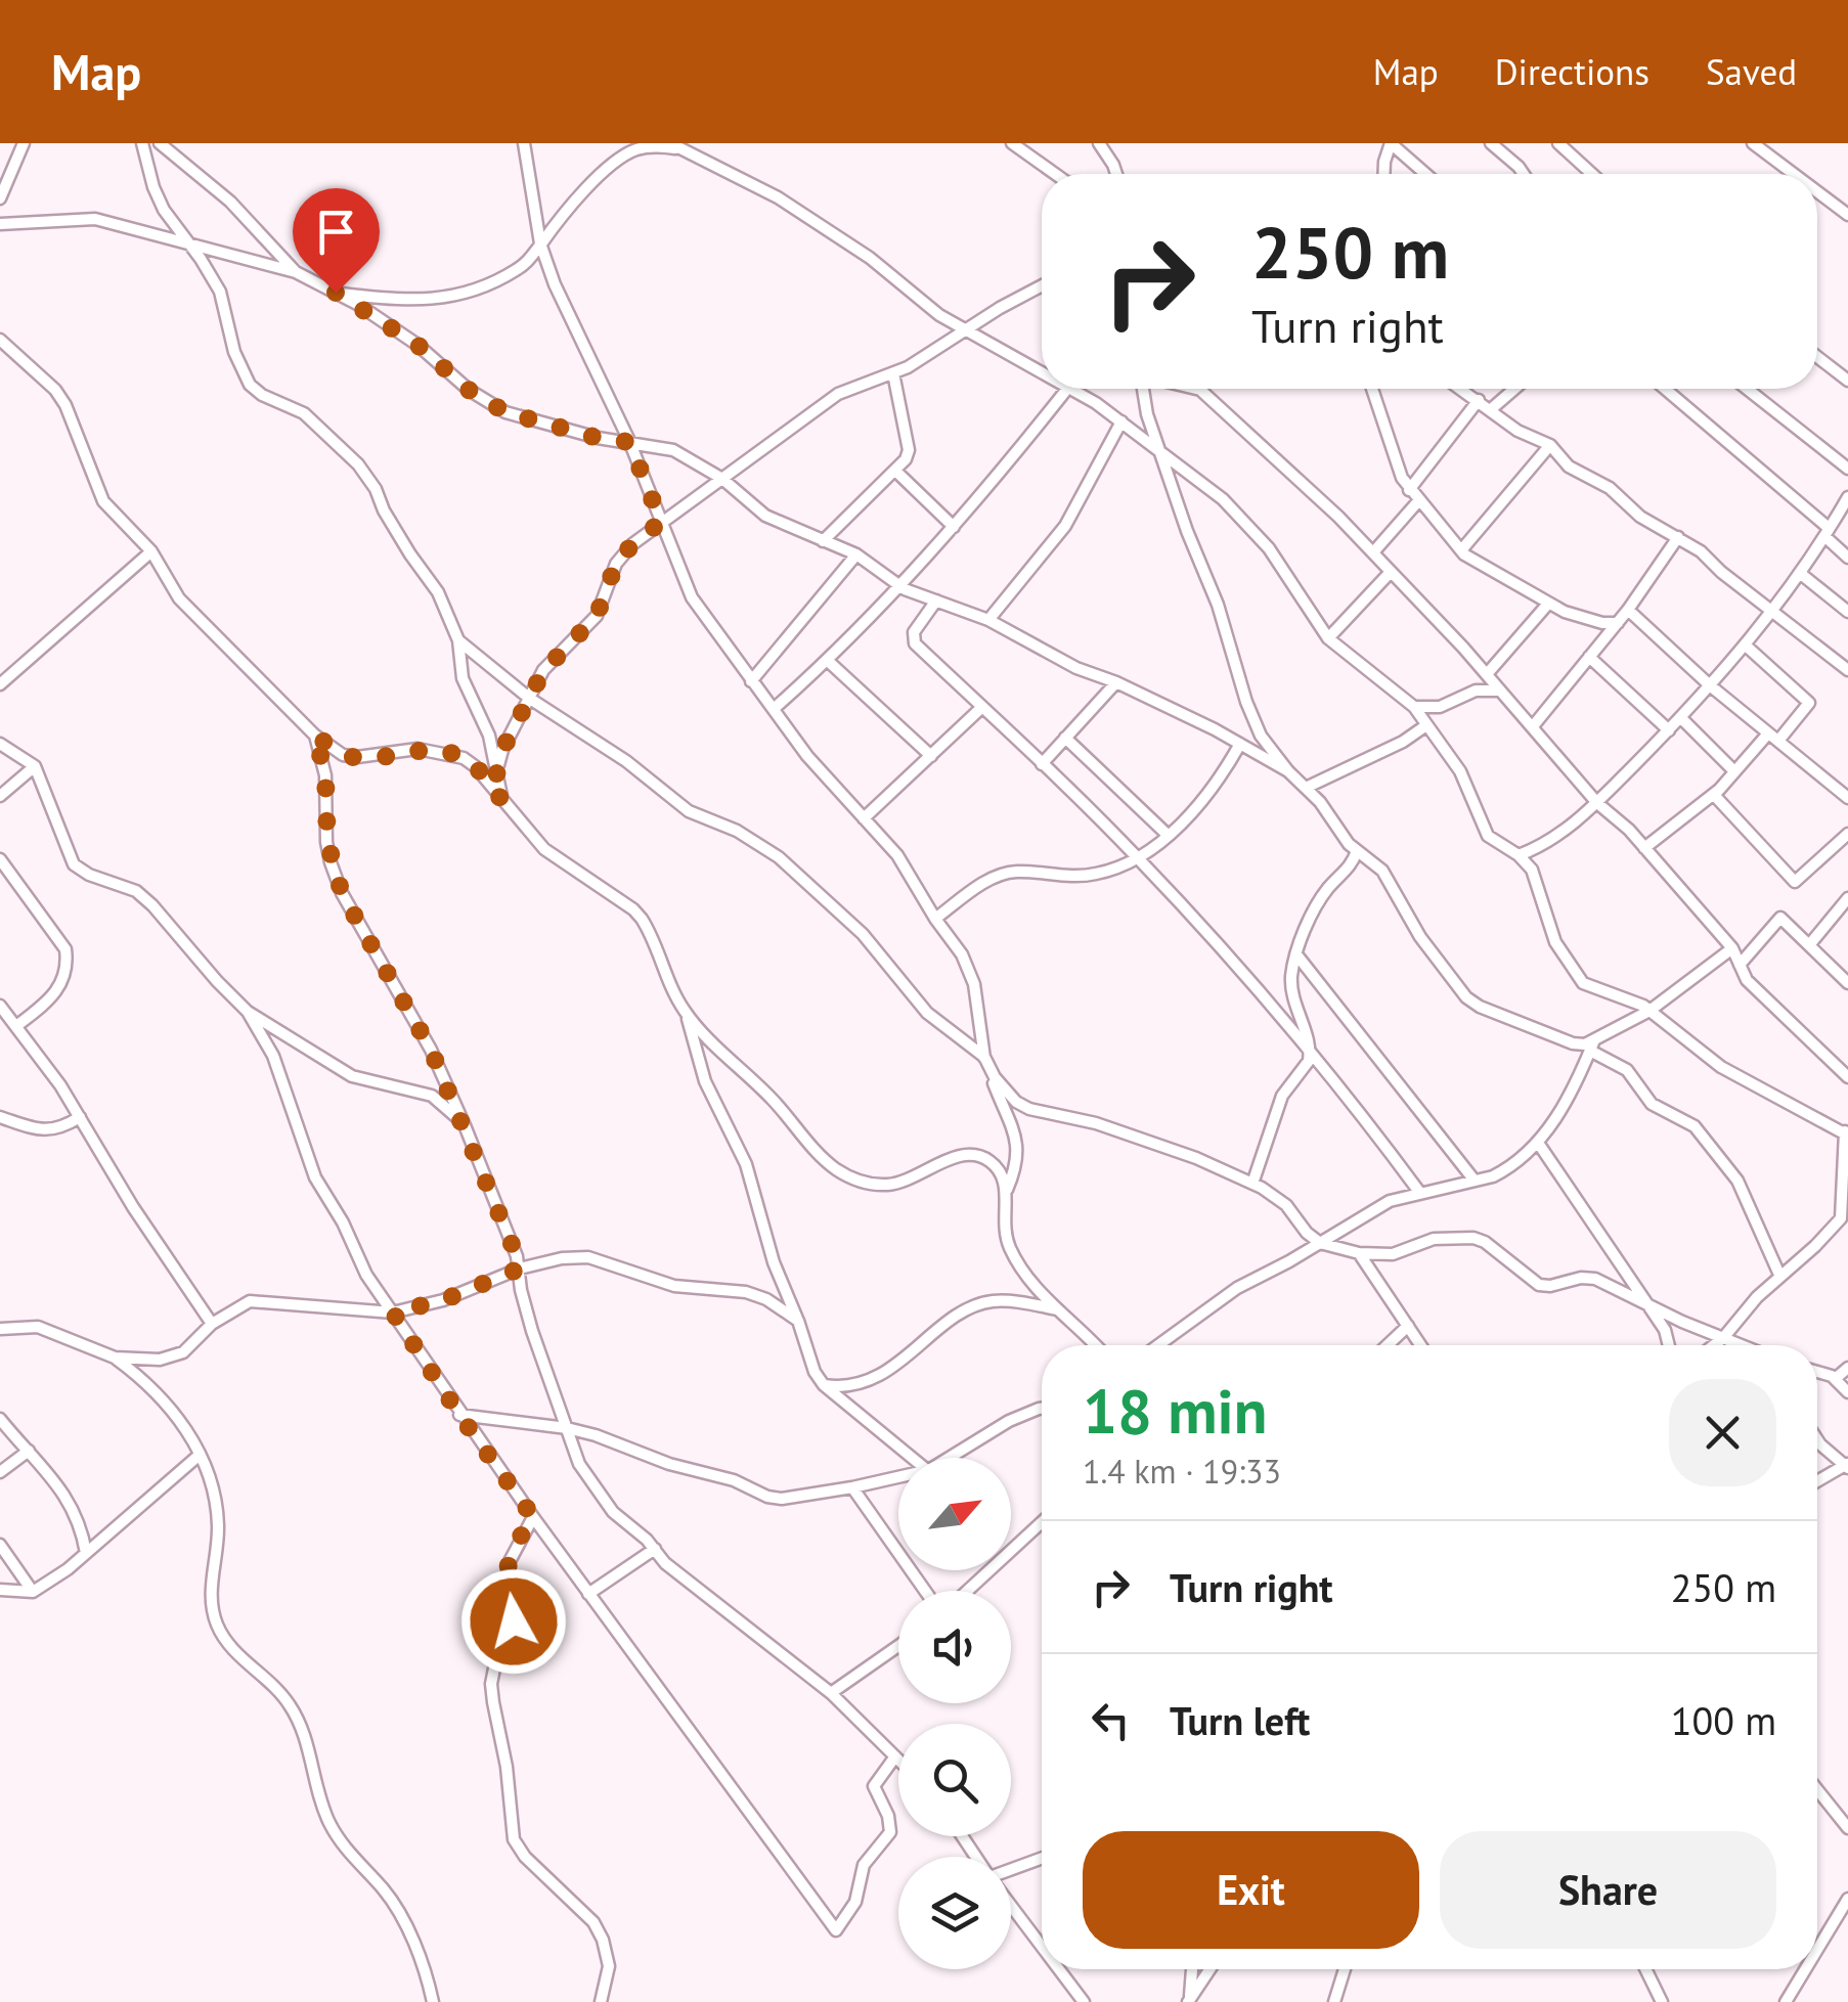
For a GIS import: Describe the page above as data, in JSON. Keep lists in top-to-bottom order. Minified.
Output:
{"north":"top right","page":{"header":"Map","nav":["Map","Directions","Saved"],"turn":["250 m","Turn right"],"heading":["18 min","1.4 km · 19:33"],"list":[{"name":"Turn right","value":"250 m"},{"name":"Turn left","value":"100 m"}],"buttons":["Exit","Share"]}}
